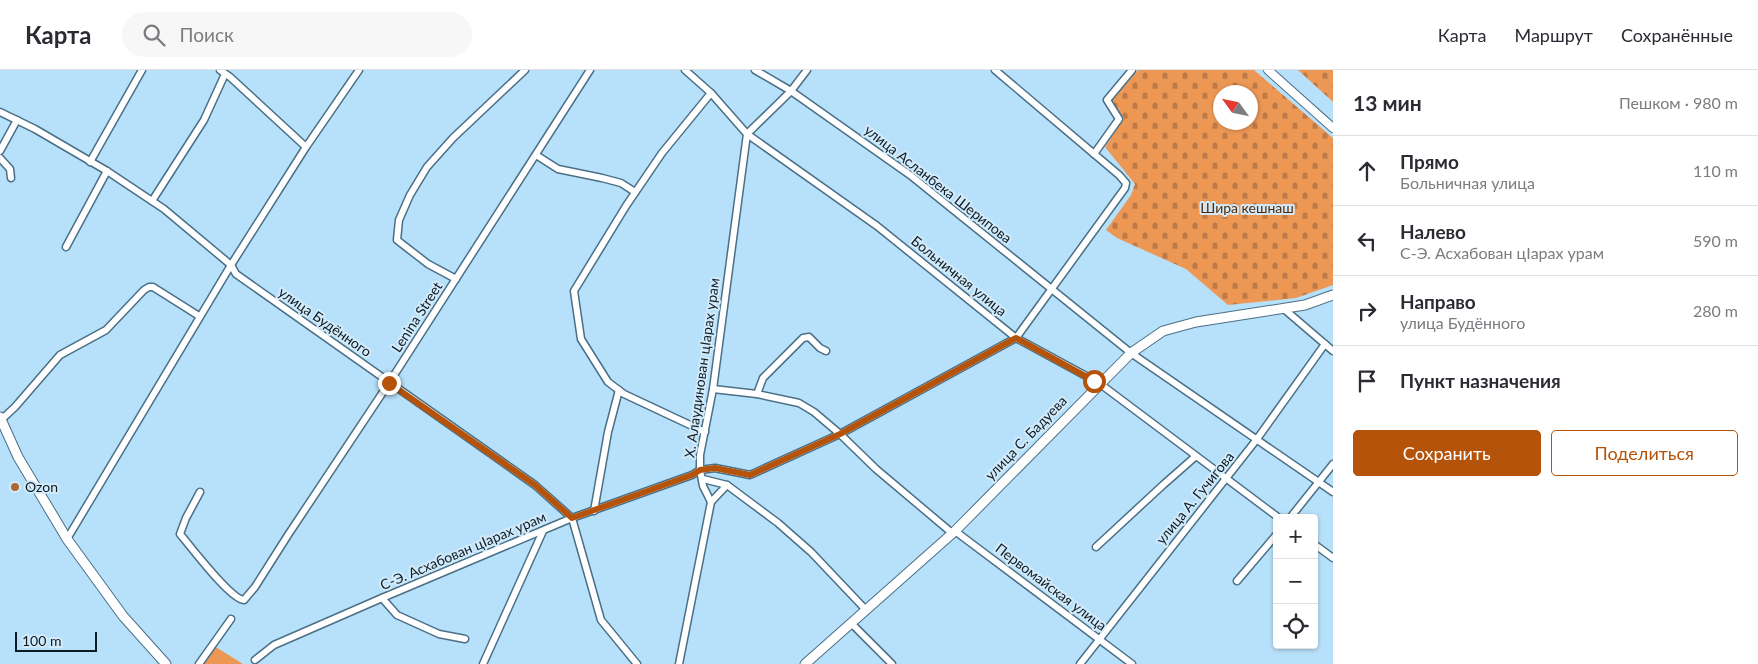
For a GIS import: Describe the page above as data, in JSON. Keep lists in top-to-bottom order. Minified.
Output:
{"streets":{"main road":["улица С. Бадуева"],"street":["улица Асланбека Шерипова","Больничная улица","Lenina Street","улица Будённого","Х. Алаудинован цIарах урам","улица А. Гучигова","С-Э. Асхабован цIарах урам","Первомайская улица"]},"crossings":[["улица Асланбека Шерипова","улица С. Бадуева"],["улица Асланбека Шерипова","улица А. Гучигова"],["улица Асланбека Шерипова","С-Э. Асхабован цIарах урам"],["Больничная улица","Х. Алаудинован цIарах урам"],["Больничная улица","улица С. Бадуева"],["Больничная улица","улица А. Гучигова"],["Больничная улица","С-Э. Асхабован цIарах урам"],["Lenina Street","улица Будённого"],["улица Будённого","С-Э. Асхабован цIарах урам"],["Х. Алаудинован цIарах урам","С-Э. Асхабован цIарах урам"],["Х. Алаудинован цIарах урам","Первомайская улица"],["улица С. Бадуева","Первомайская улица"],["улица А. Гучигова","Первомайская улица"],["С-Э. Асхабован цIарах урам","Первомайская улица"]],"parks":["Шира кешнаш"],"places":["Ozon"],"scale_bar":"100 m","north":"top left","page":{"header":"Карта","search":"Поиск","nav":["Карта","Маршрут","Сохранённые"],"heading":["13 мин","Пешком · 980 m"],"list":[["Прямо","Больничная улица","110 m"],["Налево","С-Э. Асхабован цIарах урам","590 m"],["Направо","улица Будённого","280 m"],"Пункт назначения"],"buttons":["Сохранить","Поделиться"],"map_buttons":["+","−"],"scale":"100 m"}}
